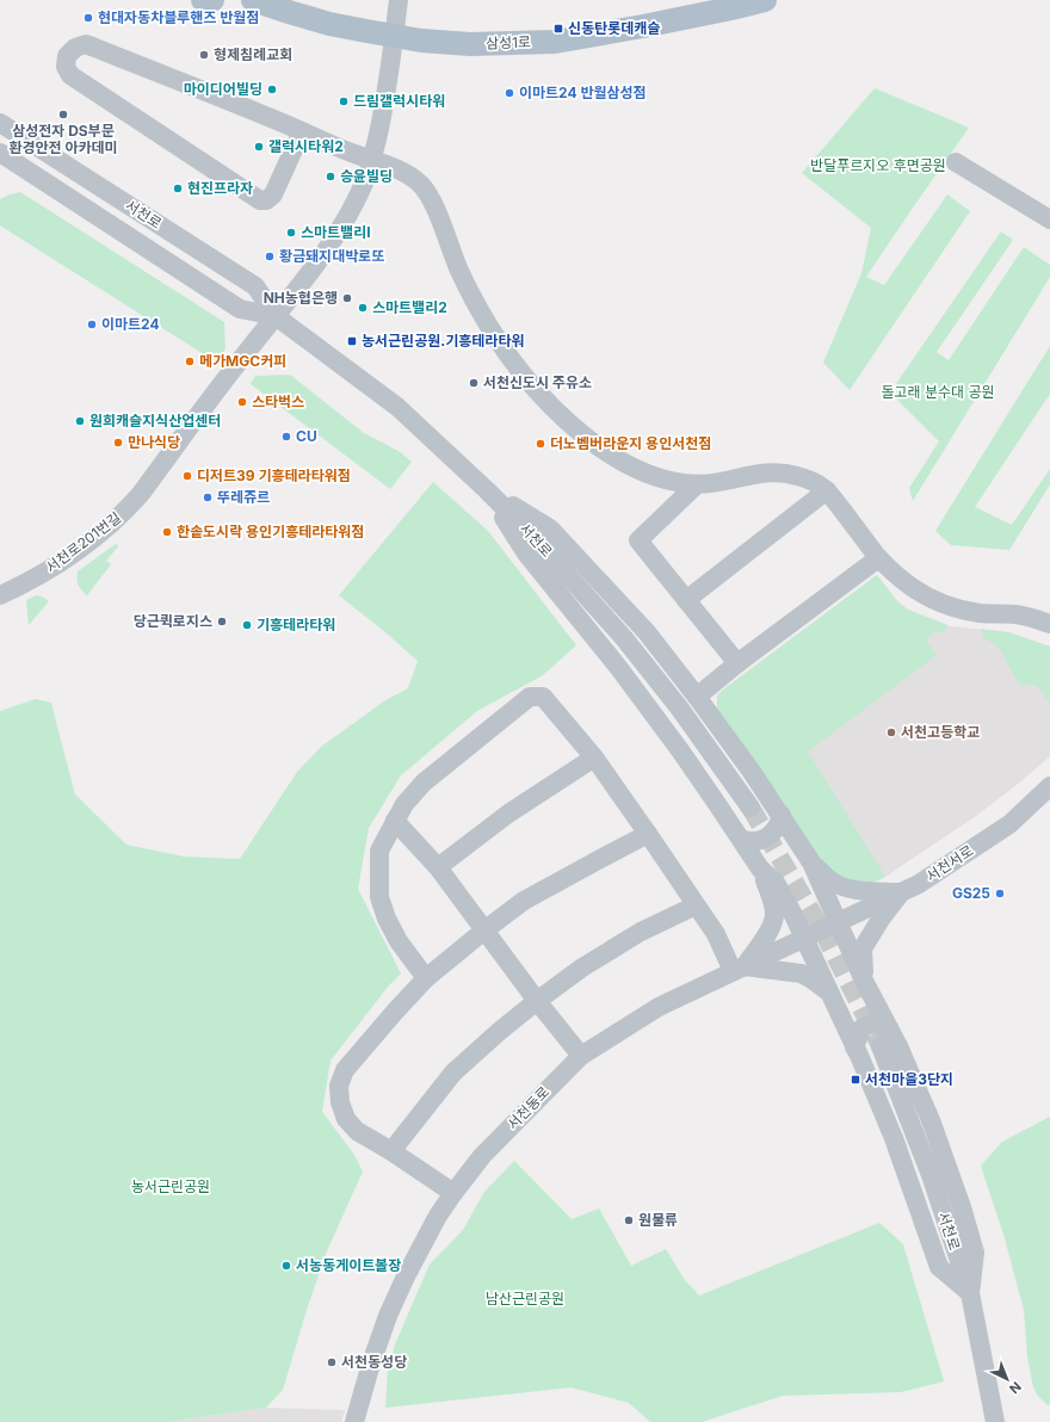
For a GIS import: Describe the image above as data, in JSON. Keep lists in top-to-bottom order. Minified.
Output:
{"streets":{"main road":["삼성1로"],"street":["서천로","서천로201번길","서천서로","서천동로"]},"crossings":[["삼성1로","서천로201번길"],["서천로","서천로201번길"],["서천서로","서천동로"]],"parks":["반달푸르지오 후면공원","돌고래 분수대 공원","농서근린공원","남산근린공원"],"places":{"other":["현대자동차블루핸즈 반월점","형제침례교회","마이디어빌딩","이마트24 반월삼성점","드림갤럭시타워","삼성전자 DS부문 환경안전 아카데미","갤럭시타워2","승윤빌딩","현진프라자","스마트밸리I","황금돼지대박로또","NH농협은행","스마트밸리2","이마트24","메가MGC커피","서천신도시 주유소","스타벅스","원희캐슬지식산업센터","CU","만나식당","더노벰버라운지 용인서천점","디저트39 기흥테라타워점","뚜레쥬르","한솥도시락 용인기흥테라타워점","당근퀵로지스","기흥테라타워","서천고등학교","GS25","원물류","서농동게이트볼장","서천동성당"],"transit":["신동탄롯데캐슬","농서근린공원.기흥테라타워","서천마을3단지"]},"north":"bottom right"}
